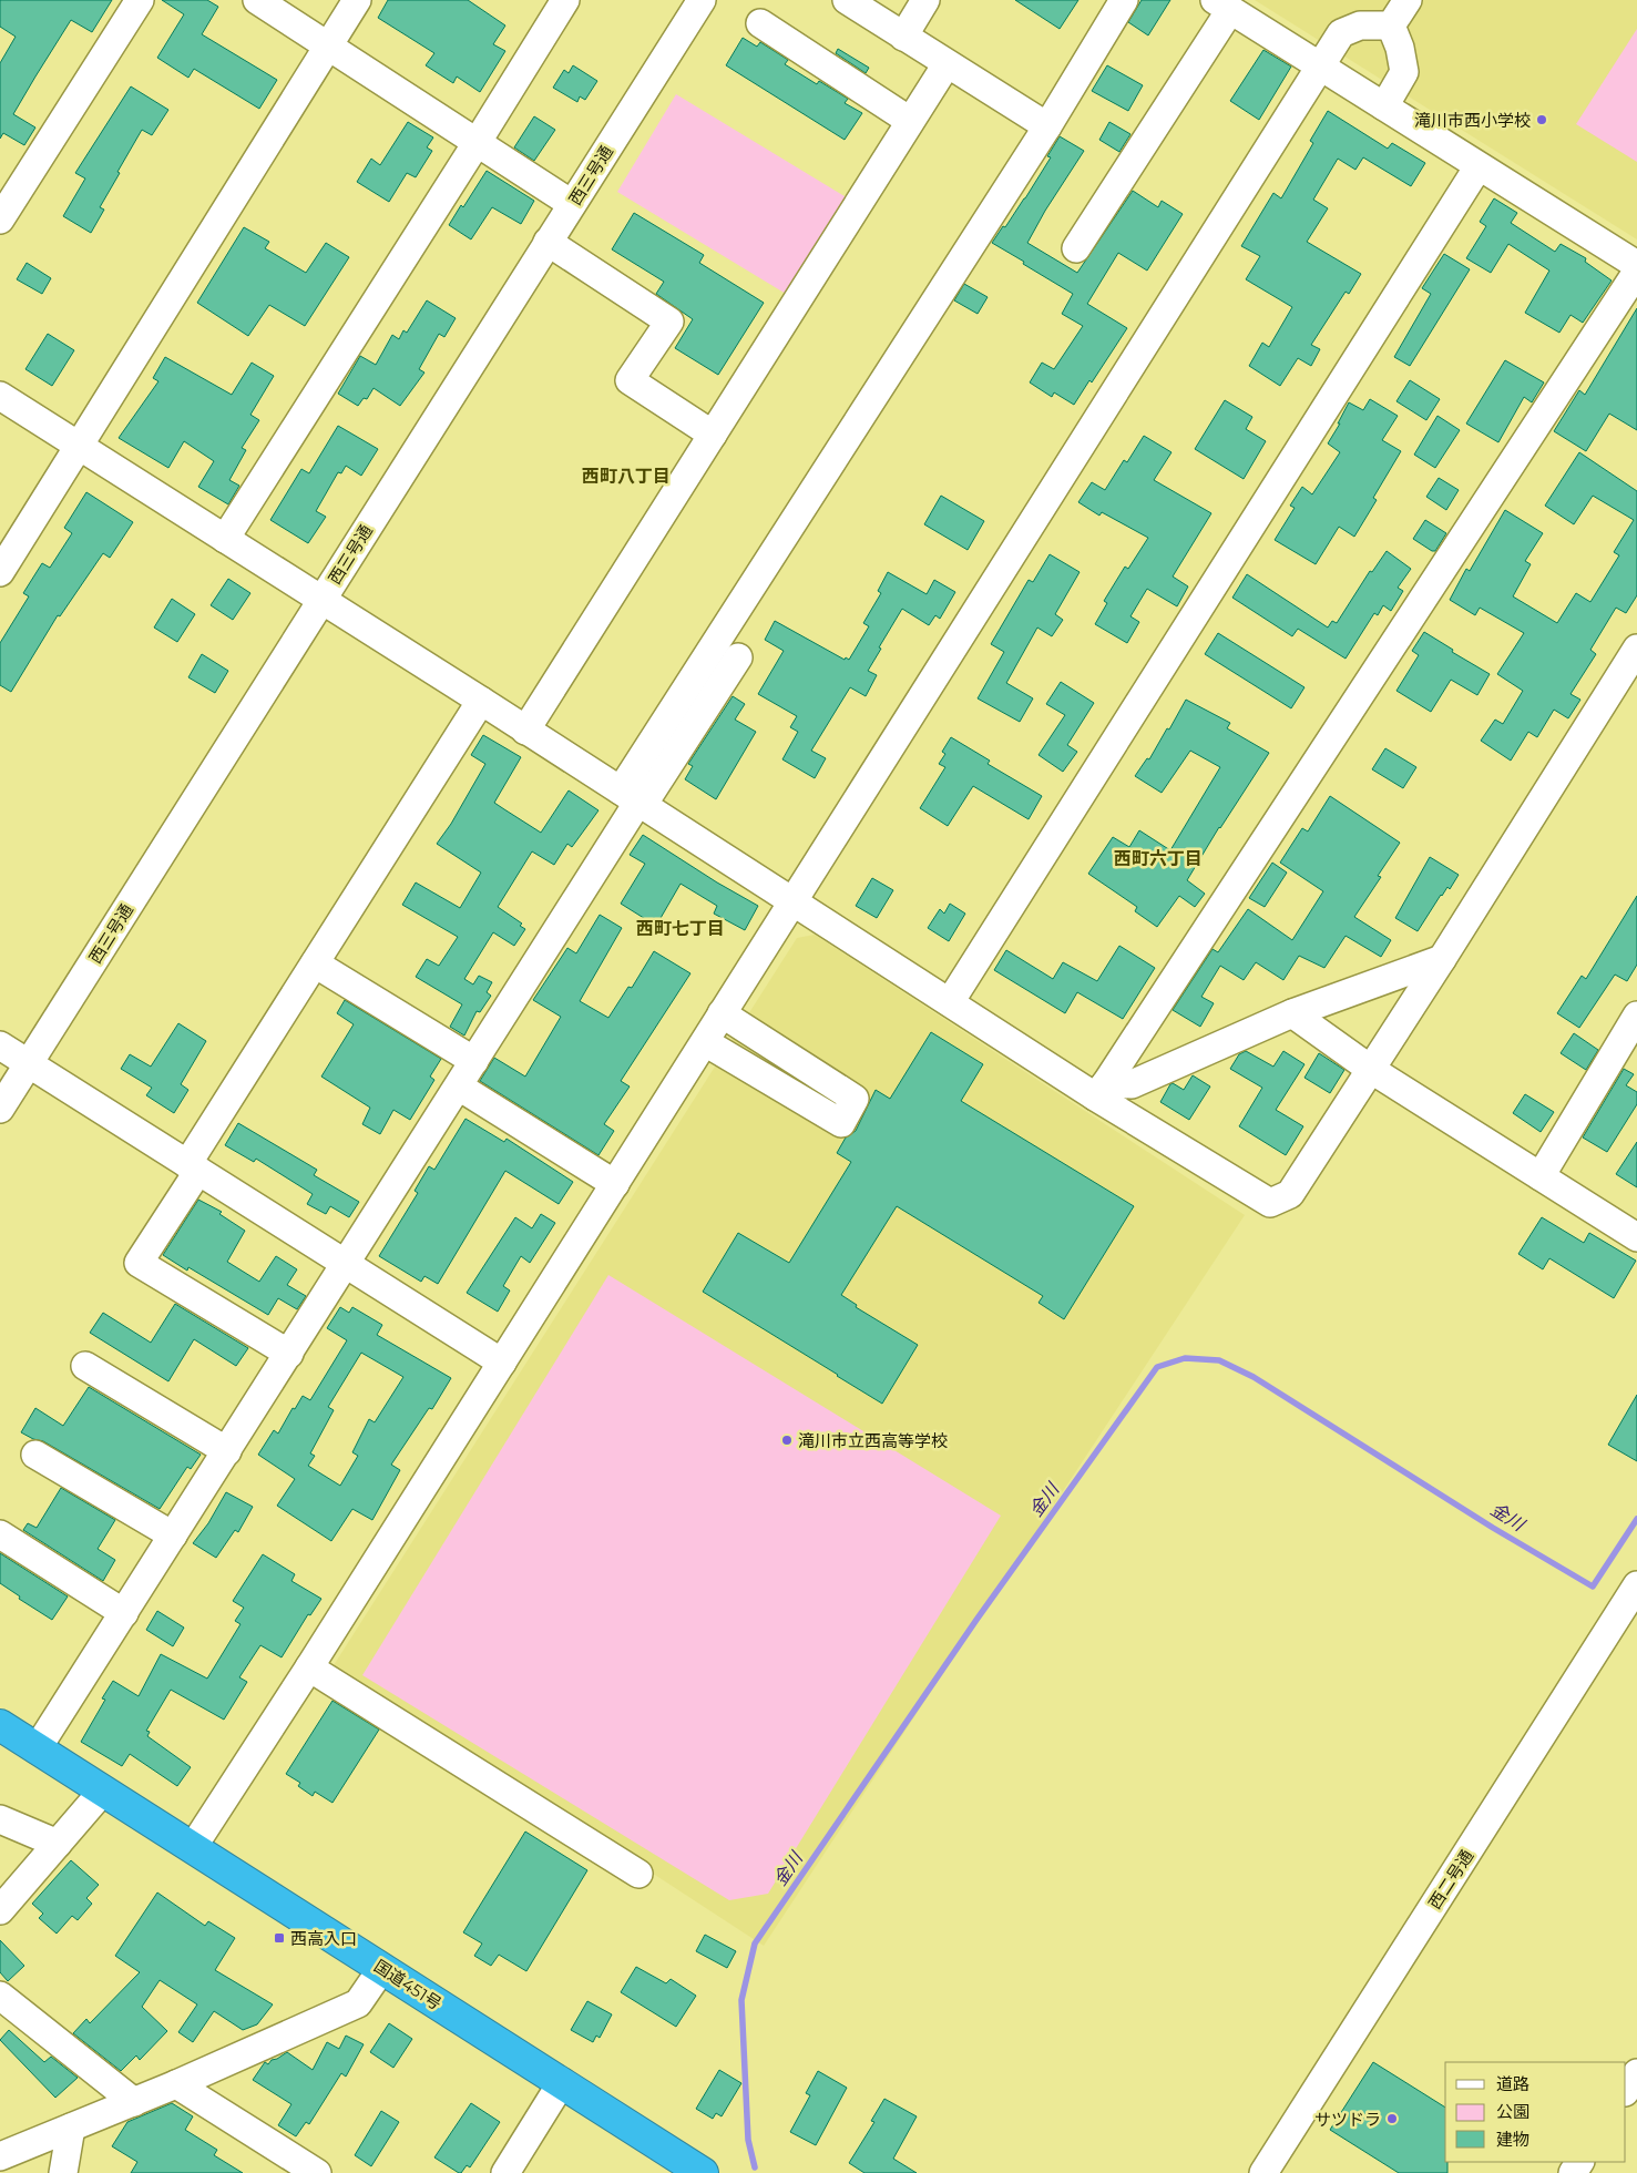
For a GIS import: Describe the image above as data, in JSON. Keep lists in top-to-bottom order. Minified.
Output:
{"streets":{"highway":["国道451号"],"street":["西三号通","西二号通"]},"districts":["西町八丁目","西町六丁目","西町七丁目"],"water":["金川"],"places":{"other":["滝川市西小学校","滝川市立西高等学校","サツドラ"],"transit":["西高入口"]},"legend":["道路","公園","建物"]}
